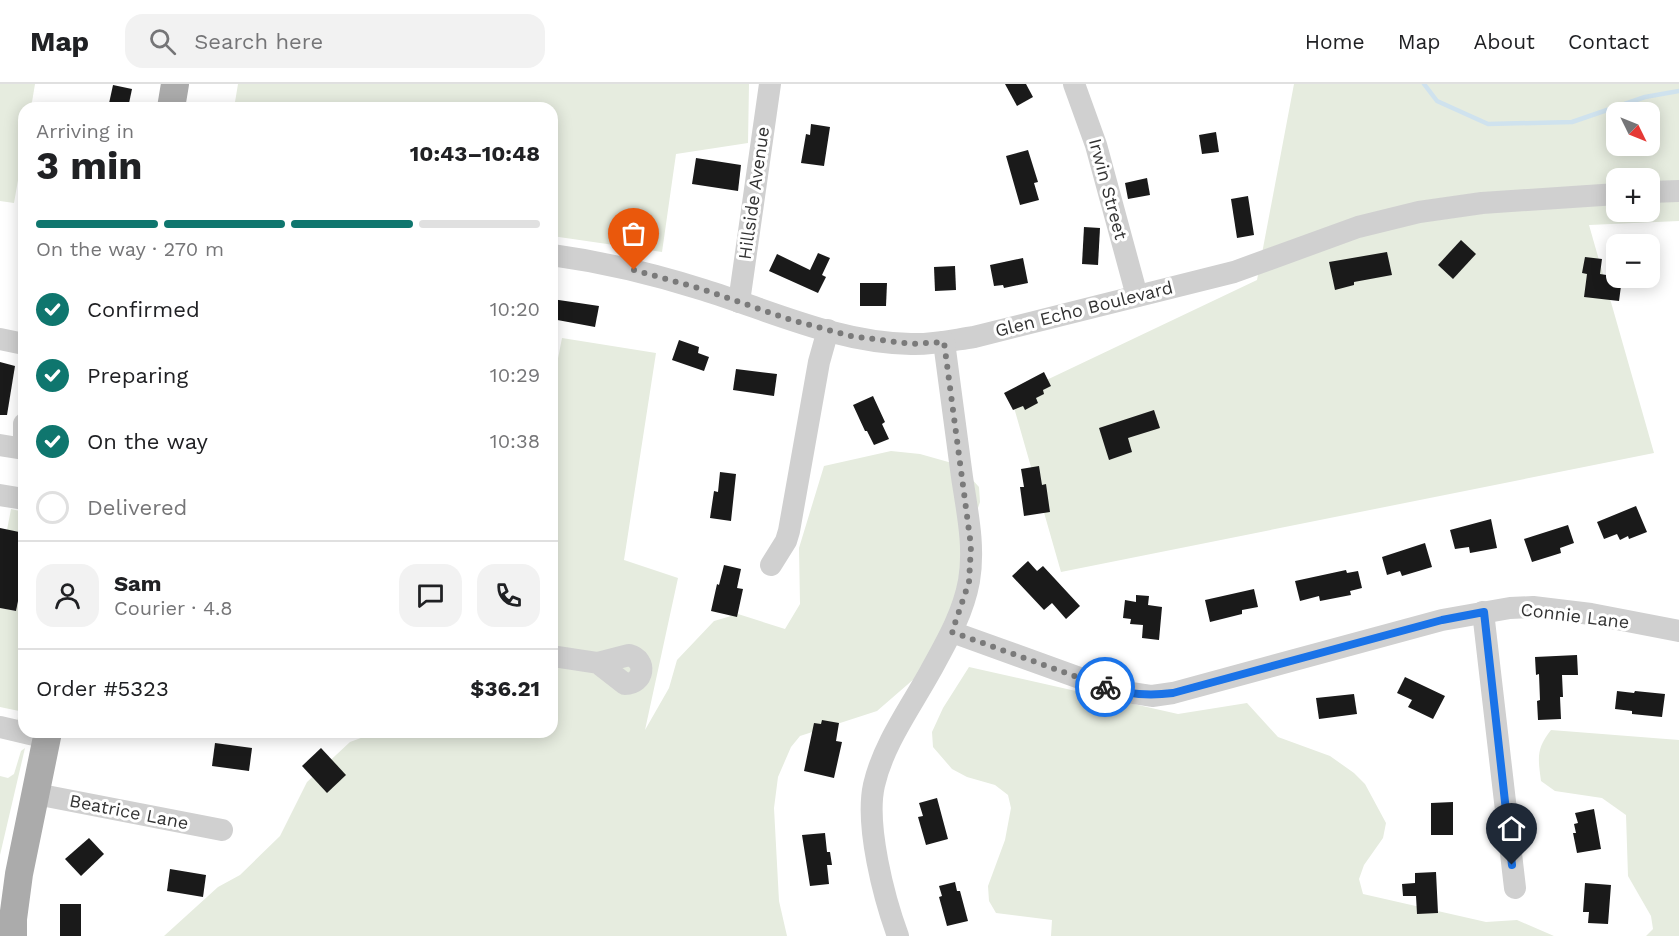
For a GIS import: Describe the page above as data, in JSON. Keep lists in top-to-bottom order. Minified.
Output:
{"streets":{"street":["Irwin Street","Hillside Avenue","Glen Echo Boulevard","Connie Lane","Beatrice Lane"]},"crossings":[["Irwin Street","Glen Echo Boulevard"],["Hillside Avenue","Glen Echo Boulevard"]],"north":"bottom right","page":{"header":"Map","search":"Search here","nav":["Home","Map","About","Contact"],"map_buttons":["+","−"],"heading":["3 min","Arriving in","10:43–10:48"],"panel":["Sam","Courier · 4.8","Order #5323","$36.21"],"bar":"On the way · 270 m","list":[["Confirmed","10:20"],["Preparing","10:29"],["On the way","10:38"],"Delivered"]}}
